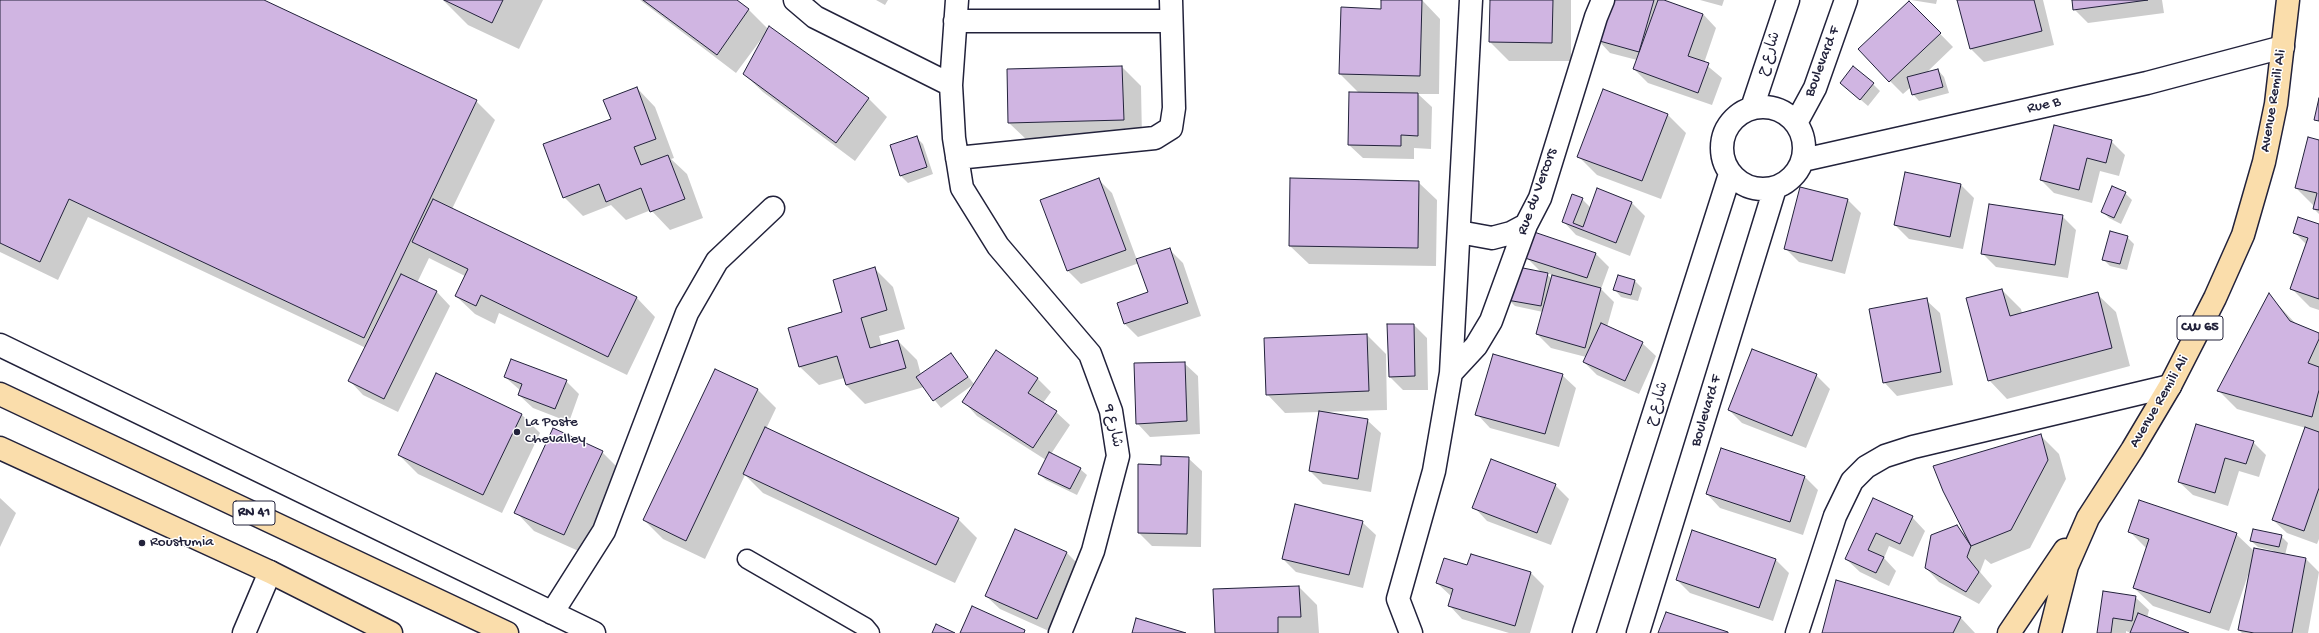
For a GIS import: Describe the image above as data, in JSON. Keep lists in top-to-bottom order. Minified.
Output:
{"streets":{"main road":["Avenue Remili Ali","CW 65","RN 41"],"street":["شارع ح","Boulevard F","Rue B","Rue du Vercors","شارع 9"]},"crossings":[["شارع ح","Boulevard F"],["شارع ح","Rue B"],["Boulevard F","Rue B"],["Avenue Remili Ali","Rue B"]],"places":["La Poste Chevalley","Roustumia"]}
